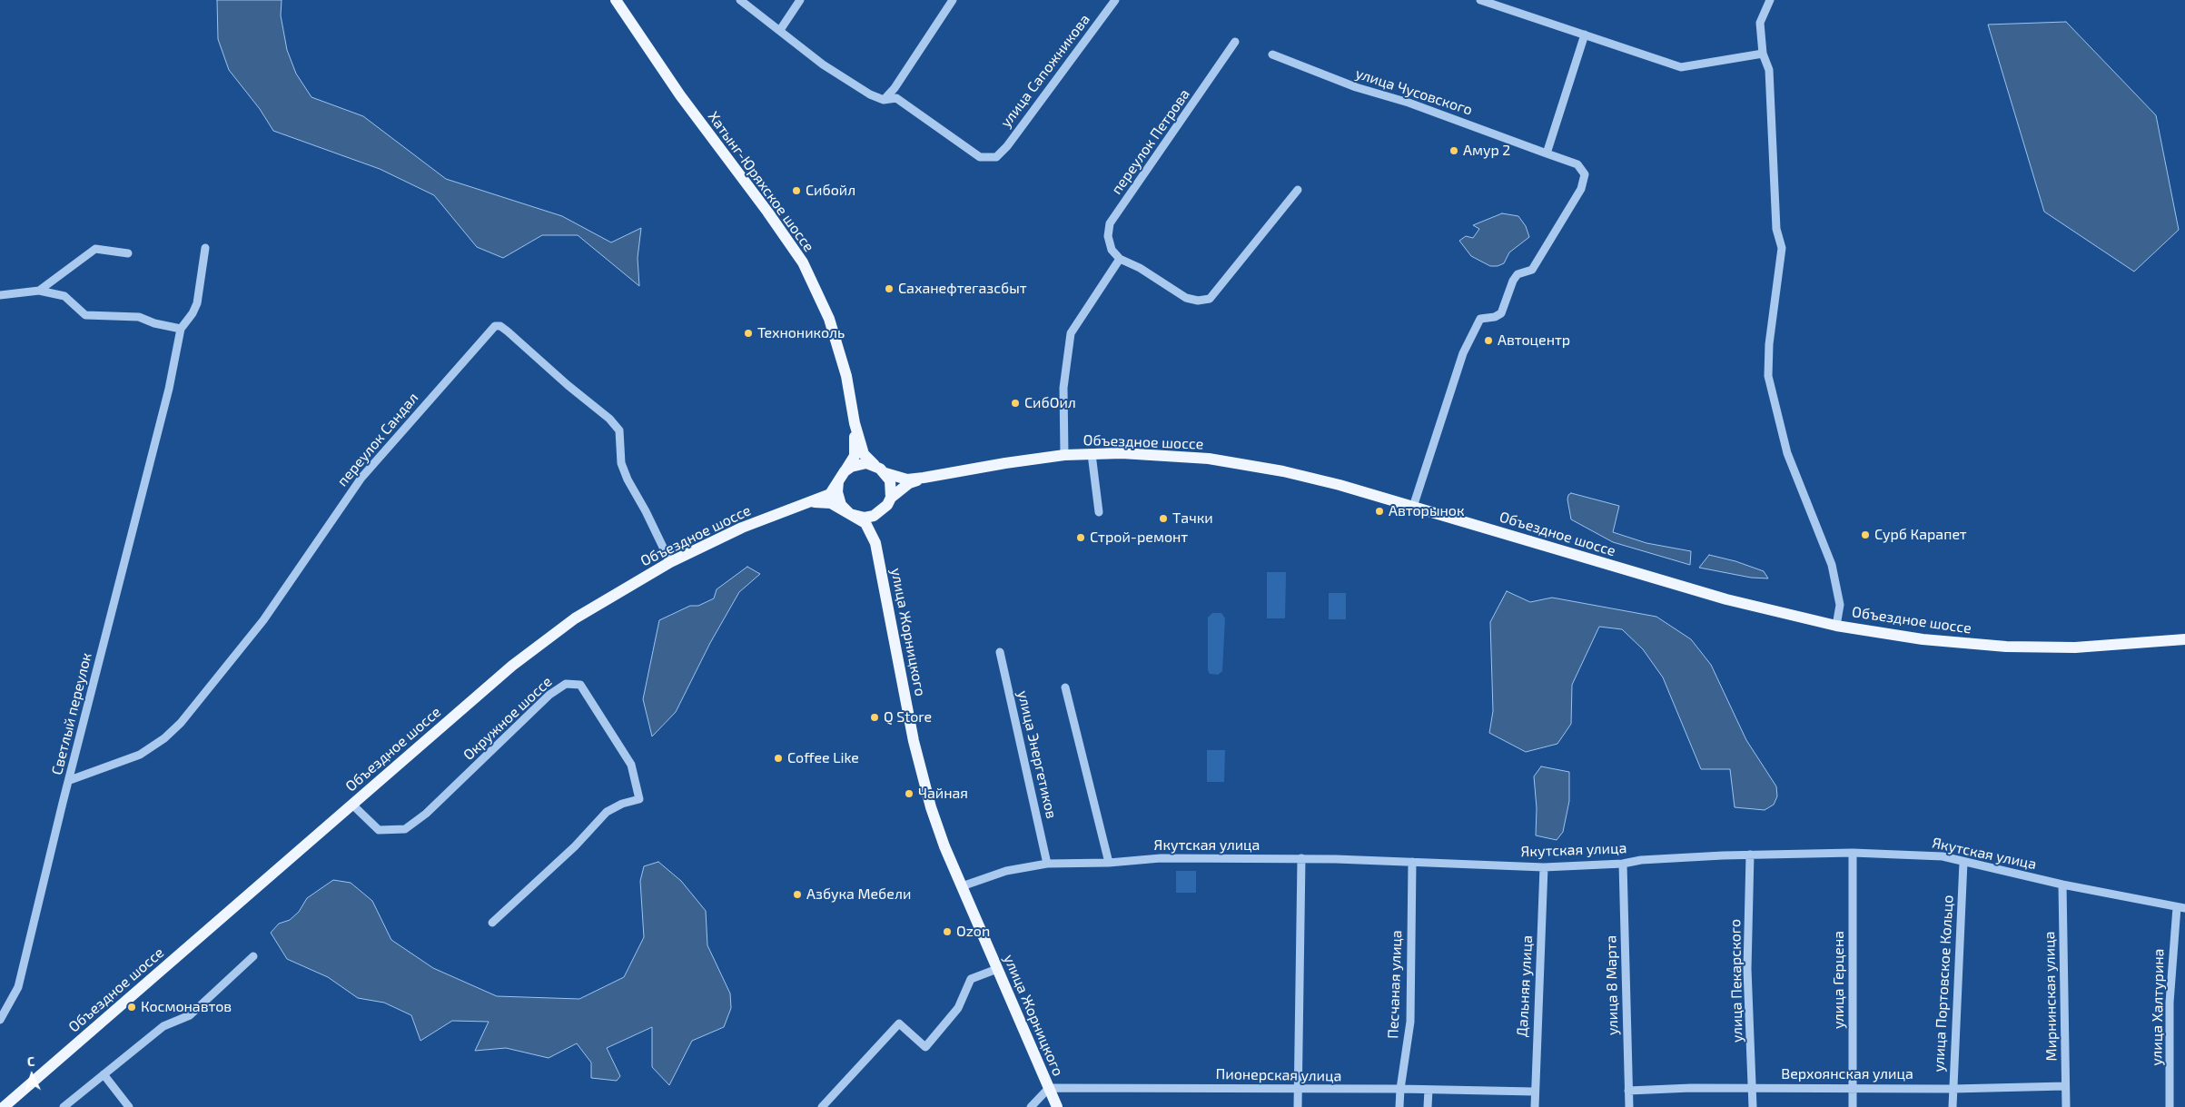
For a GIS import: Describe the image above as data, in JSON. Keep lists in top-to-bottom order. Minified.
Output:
{"streets":{"main road":["Хатынг-Юряхское шоссе","Объездное шоссе","улица Жорницкого"],"street":["улица Сапожникова","улица Чусовского","переулок Петрова","переулок Сандал","Светлый переулок","Окружное шоссе","улица Энергетиков","Якутская улица","улица Герцена","улица Пекарского","улица Портовское Кольцо","Песчаная улица","улица 8 Марта","Дальняя улица","Мирнинская улица","улица Халтурина","Верхоянская улица","Пионерская улица"]},"crossings":[["улица Чусовского","Объездное шоссе"],["Хатынг-Юряхское шоссе","Объездное шоссе"],["Хатынг-Юряхское шоссе","улица Жорницкого"],["переулок Сандал","Объездное шоссе"],["переулок Сандал","Светлый переулок"],["Объездное шоссе","улица Жорницкого"],["Объездное шоссе","Окружное шоссе"],["улица Жорницкого","Якутская улица"],["улица Жорницкого","Пионерская улица"],["улица Энергетиков","Якутская улица"],["Якутская улица","улица Герцена"],["Якутская улица","улица Пекарского"],["Якутская улица","улица Портовское Кольцо"],["Якутская улица","Песчаная улица"],["Якутская улица","улица 8 Марта"],["Якутская улица","Дальняя улица"],["Якутская улица","Мирнинская улица"],["Якутская улица","улица Халтурина"],["улица Герцена","Верхоянская улица"],["улица Пекарского","Верхоянская улица"],["улица Портовское Кольцо","Верхоянская улица"],["Песчаная улица","Пионерская улица"],["улица 8 Марта","Верхоянская улица"],["Дальняя улица","Пионерская улица"],["Мирнинская улица","Верхоянская улица"]],"places":["Амур 2","Сибойл","Саханефтегазсбыт","Технониколь","Автоцентр","СибОил","Авторынок","Тачки","Сурб Карапет","Строй-ремонт","Q Store","Coffee Like","Чайная","Азбука Мебели","Ozon","Космонавтов"],"north":"top"}
